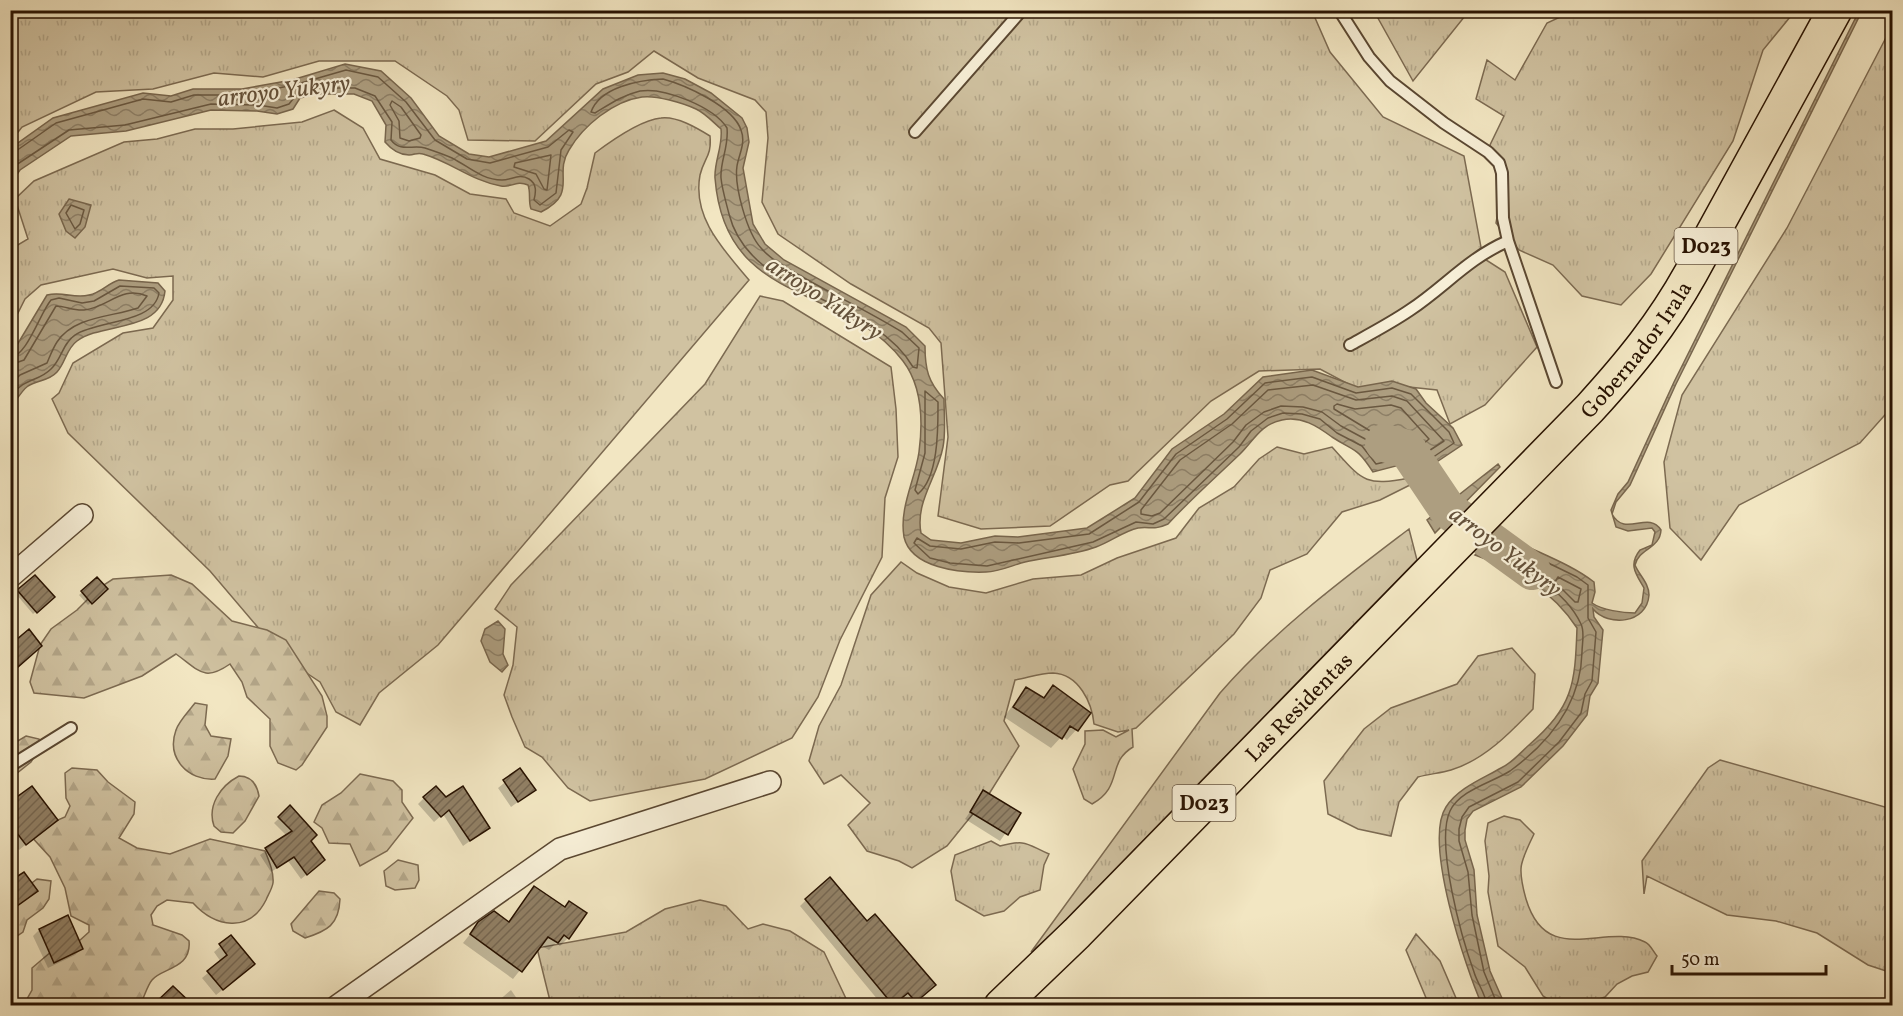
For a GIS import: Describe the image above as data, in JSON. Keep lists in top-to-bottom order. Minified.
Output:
{"streets":{"main road":["D023","Gobernador Irala","Las Residentas"]},"crossings":[["Gobernador Irala","Las Residentas"]],"water":["arroyo Yukyry"],"scale_bar":"50 m"}
